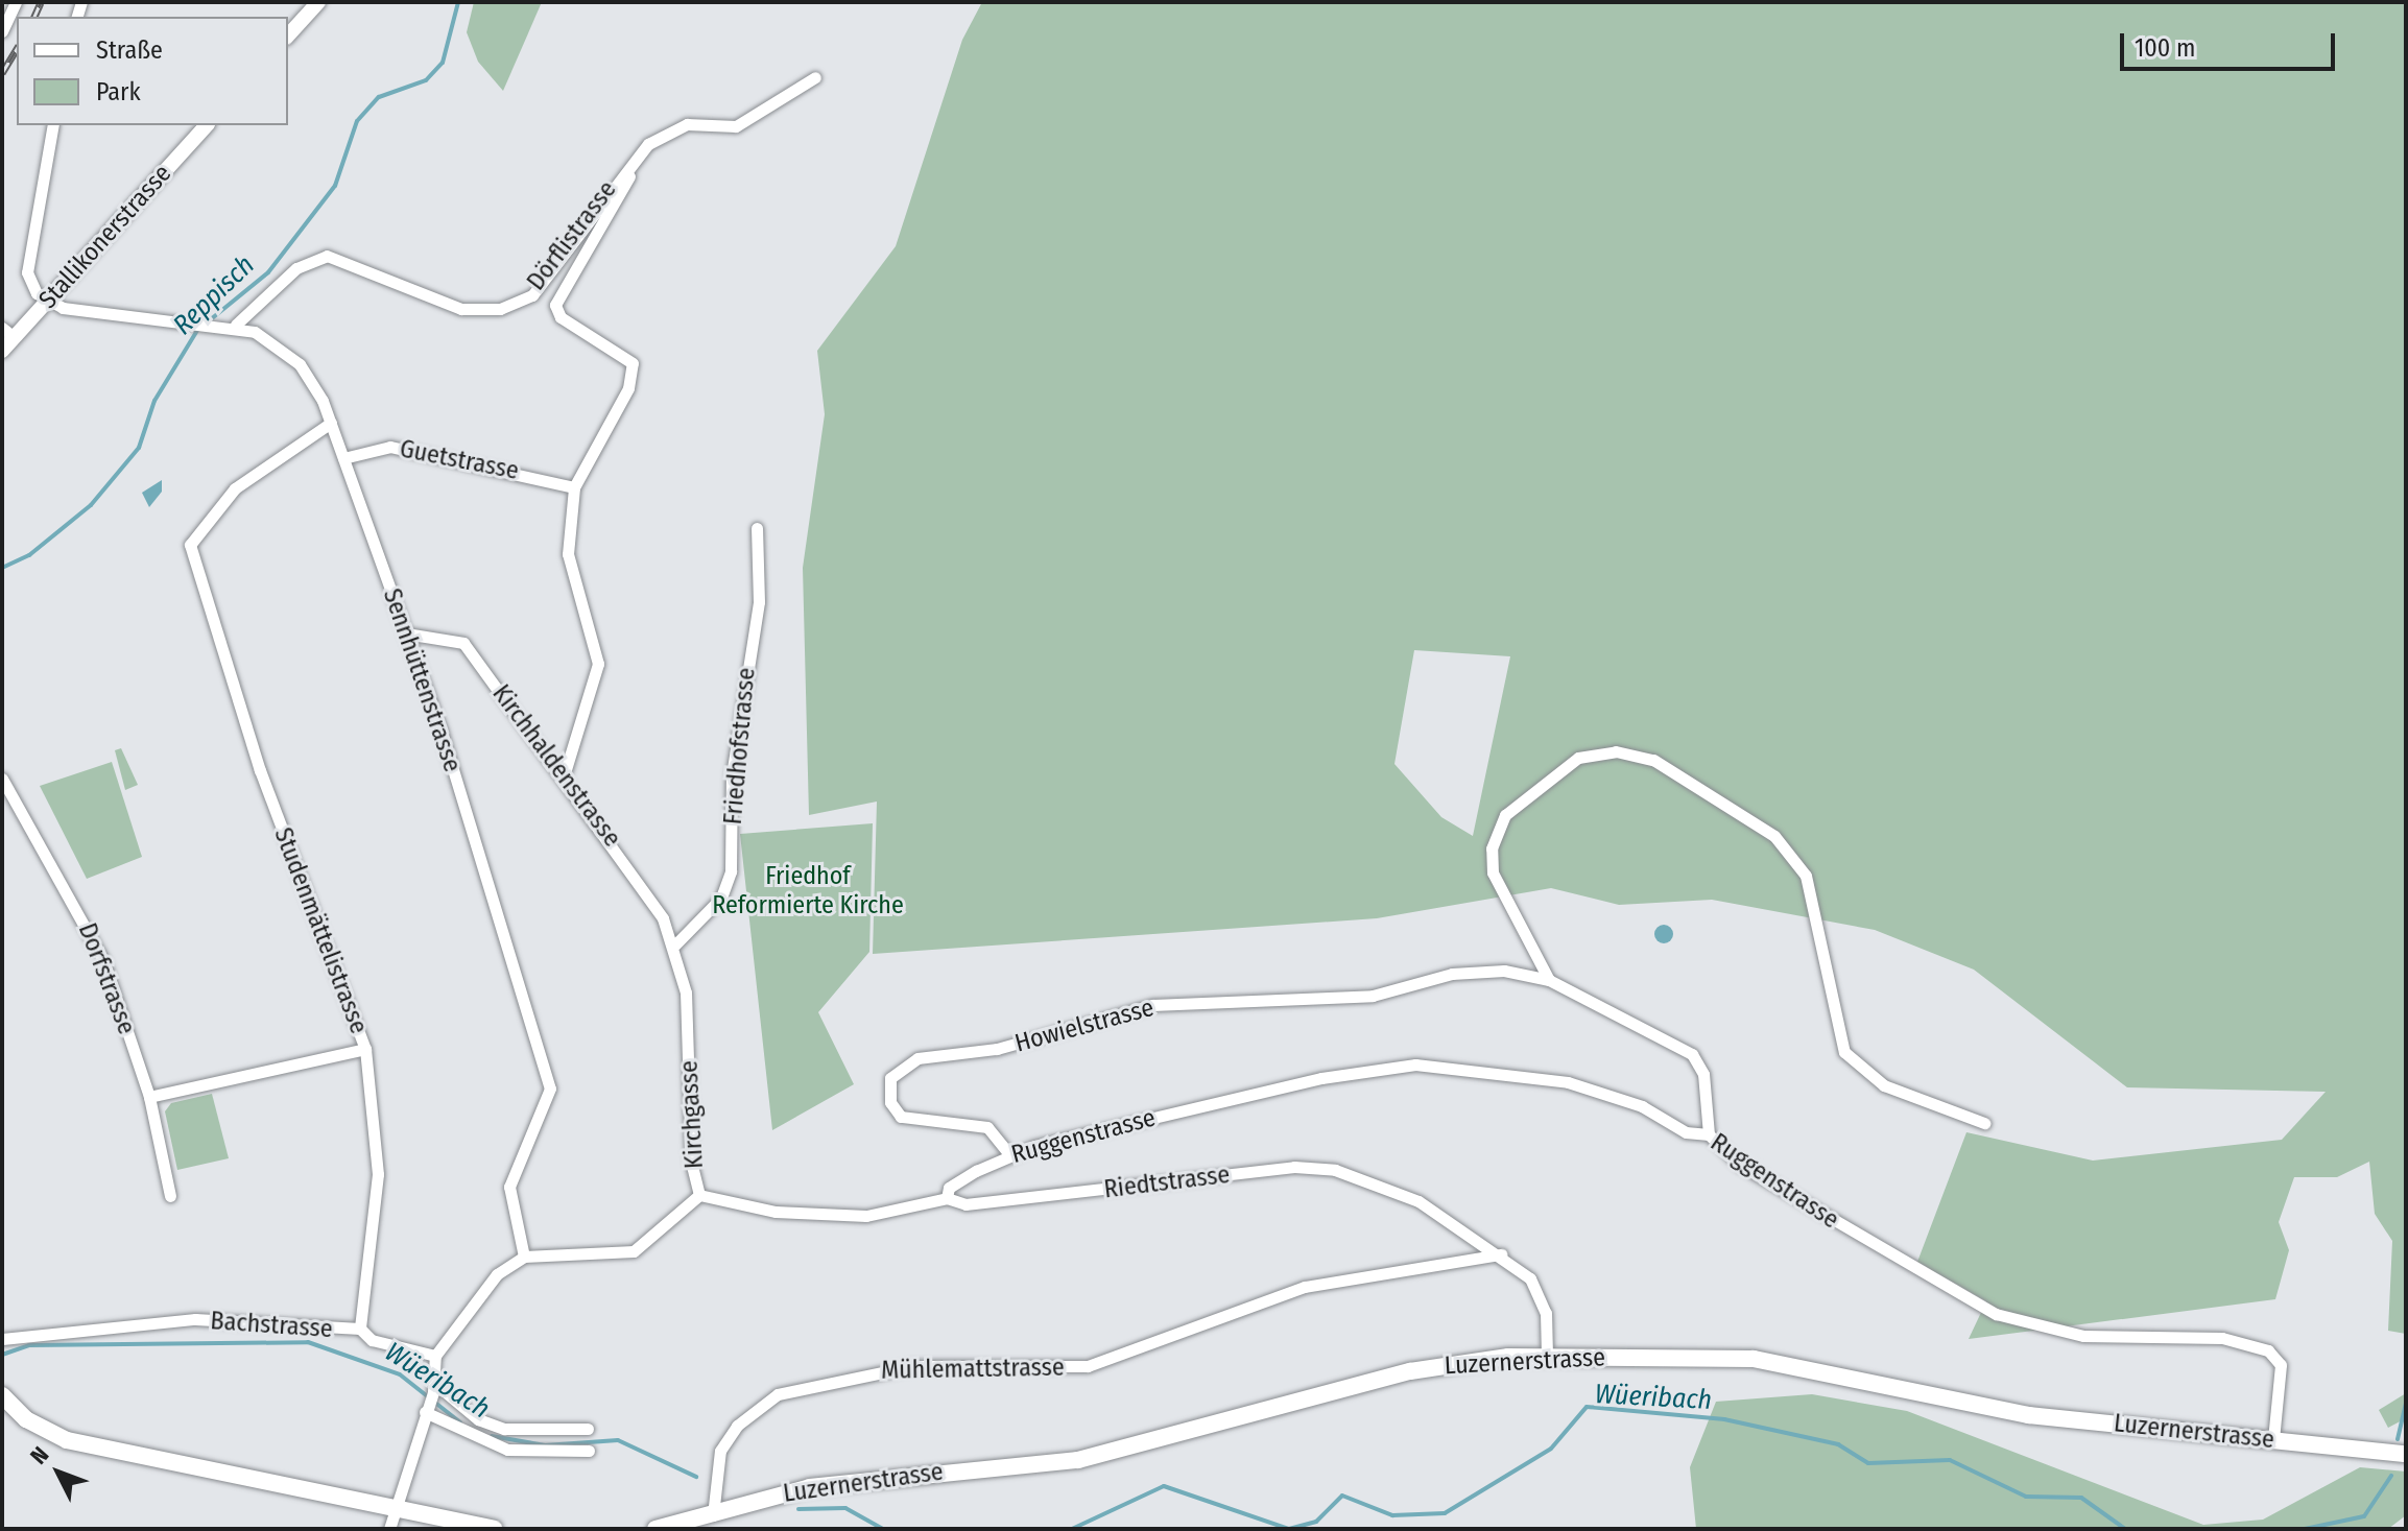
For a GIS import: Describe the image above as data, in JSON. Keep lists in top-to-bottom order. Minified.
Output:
{"streets":{"main road":["Luzernerstrasse"],"street":["Dörflistrasse","Stallikonerstrasse","Guetstrasse","Sennhüttenstrasse","Friedhofstrasse","Kirchhaldenstrasse","Studenmättelistrasse","Dorfstrasse","Howielstrasse","Kirchgasse","Ruggenstrasse","Riedtstrasse","Bachstrasse","Mühlemattstrasse"]},"crossings":[["Dörflistrasse","Sennhüttenstrasse"],["Stallikonerstrasse","Sennhüttenstrasse"],["Guetstrasse","Sennhüttenstrasse"],["Sennhüttenstrasse","Kirchhaldenstrasse"],["Sennhüttenstrasse","Studenmättelistrasse"],["Sennhüttenstrasse","Kirchgasse"],["Friedhofstrasse","Kirchhaldenstrasse"],["Friedhofstrasse","Kirchgasse"],["Kirchhaldenstrasse","Kirchgasse"],["Studenmättelistrasse","Bachstrasse"],["Howielstrasse","Ruggenstrasse"],["Kirchgasse","Riedtstrasse"],["Ruggenstrasse","Riedtstrasse"],["Ruggenstrasse","Luzernerstrasse"],["Riedtstrasse","Luzernerstrasse"],["Riedtstrasse","Mühlemattstrasse"],["Luzernerstrasse","Mühlemattstrasse"]],"water":["Reppisch","Wüeribach"],"parks":["Friedhof Reformierte Kirche"],"legend":["Straße","Park"],"scale_bar":"100 m","north":"top left"}
